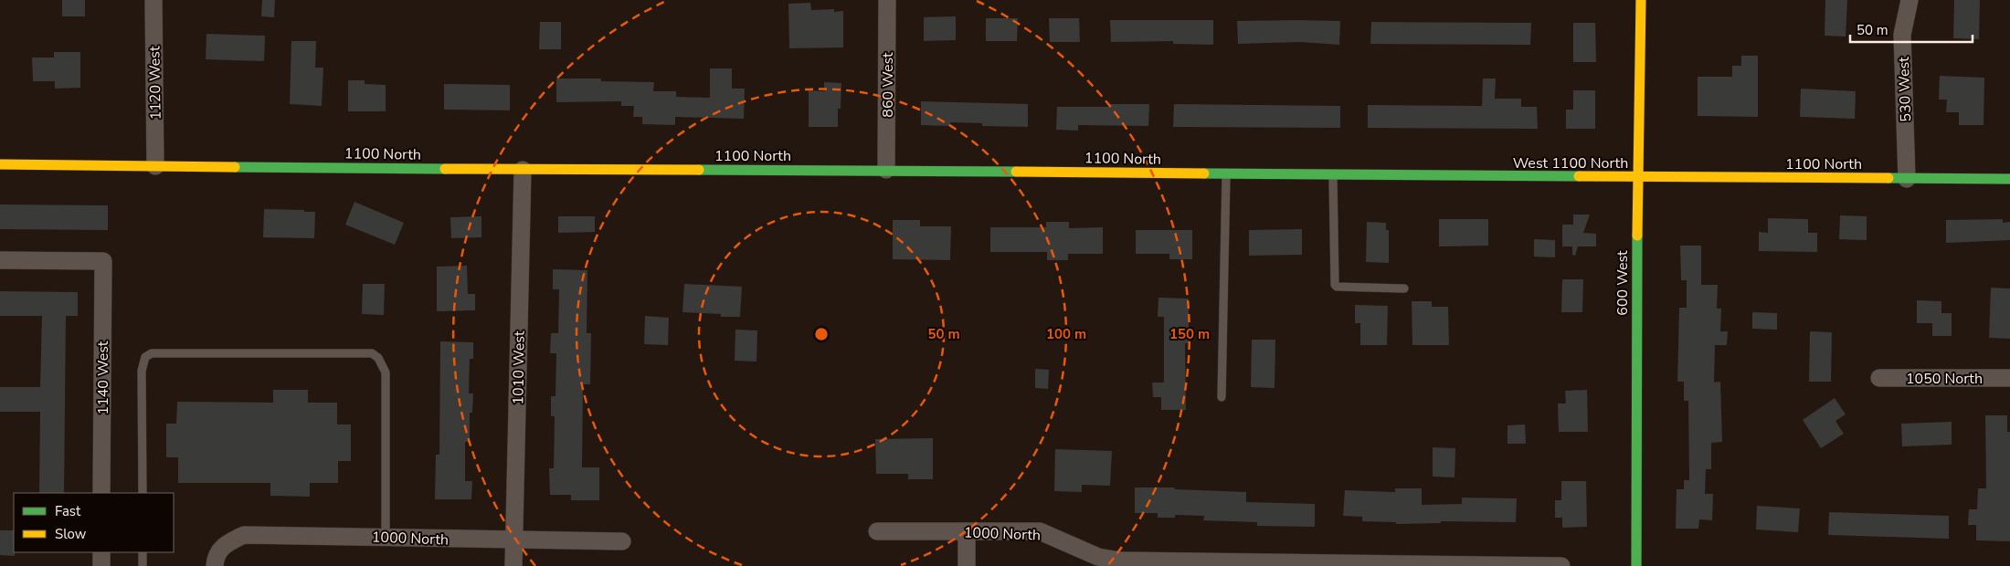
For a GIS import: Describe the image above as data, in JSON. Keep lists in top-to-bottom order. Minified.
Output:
{"streets":{"main road":["1100 North","West 1100 North","600 West"],"street":["1120 West","860 West","530 West","1010 West","1140 West","1050 North","1000 North"]},"crossings":[["1120 West","1100 North"],["860 West","1100 North"],["530 West","1100 North"],["1100 North","West 1100 North"],["1100 North","600 West"],["1100 North","1010 West"],["West 1100 North","600 West"],["1010 West","1000 North"]],"legend":["Fast","Slow"],"scale_bar":"50 m","rings":["50 m","100 m","150 m"]}
